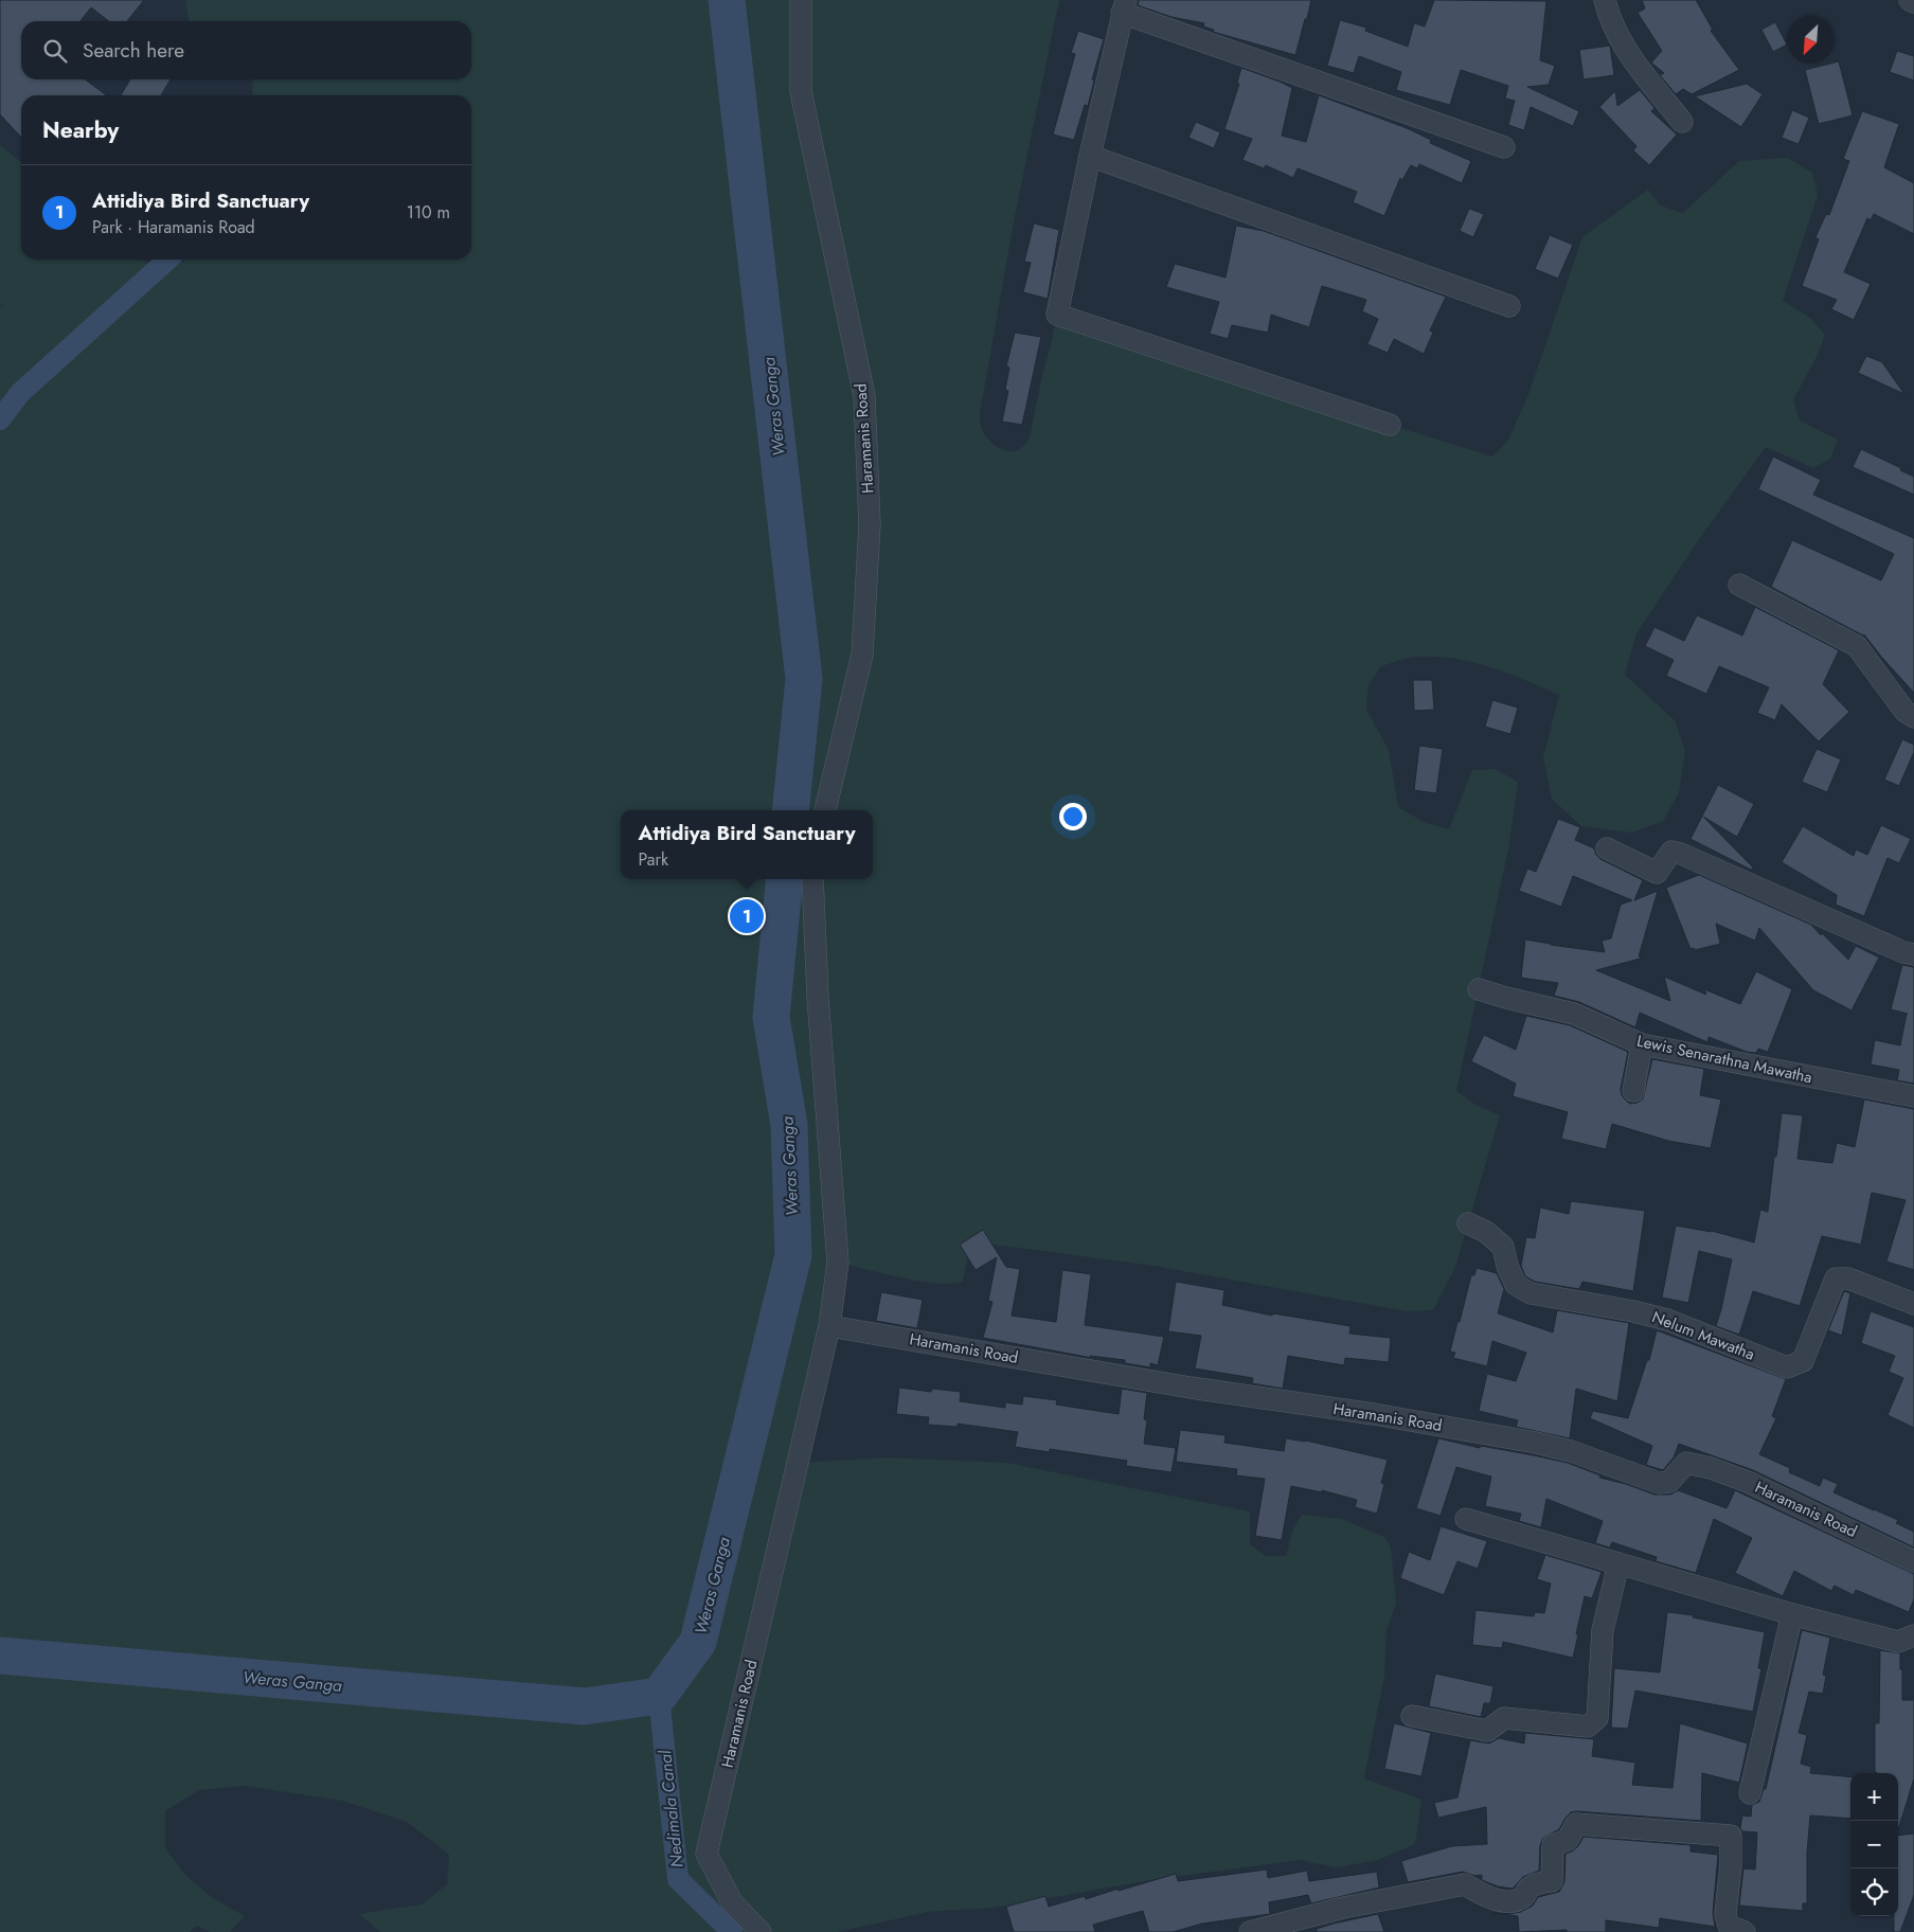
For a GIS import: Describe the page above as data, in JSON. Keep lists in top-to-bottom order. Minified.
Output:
{"streets":{"street":["Haramanis Road","Lewis Senarathna Mawatha","Nelum Mawatha"]},"water":["Weras Ganga","Nedimala Canal"],"north":"bottom left","page":{"search":"Search here","heading":"Nearby","list":[{"mark":"1","name":"Attidiya Bird Sanctuary","note":"Park · Haramanis Road","value":"110 m"}],"popup":["Attidiya Bird Sanctuary","Park"],"pins":"1","map_buttons":["+","−"]}}
